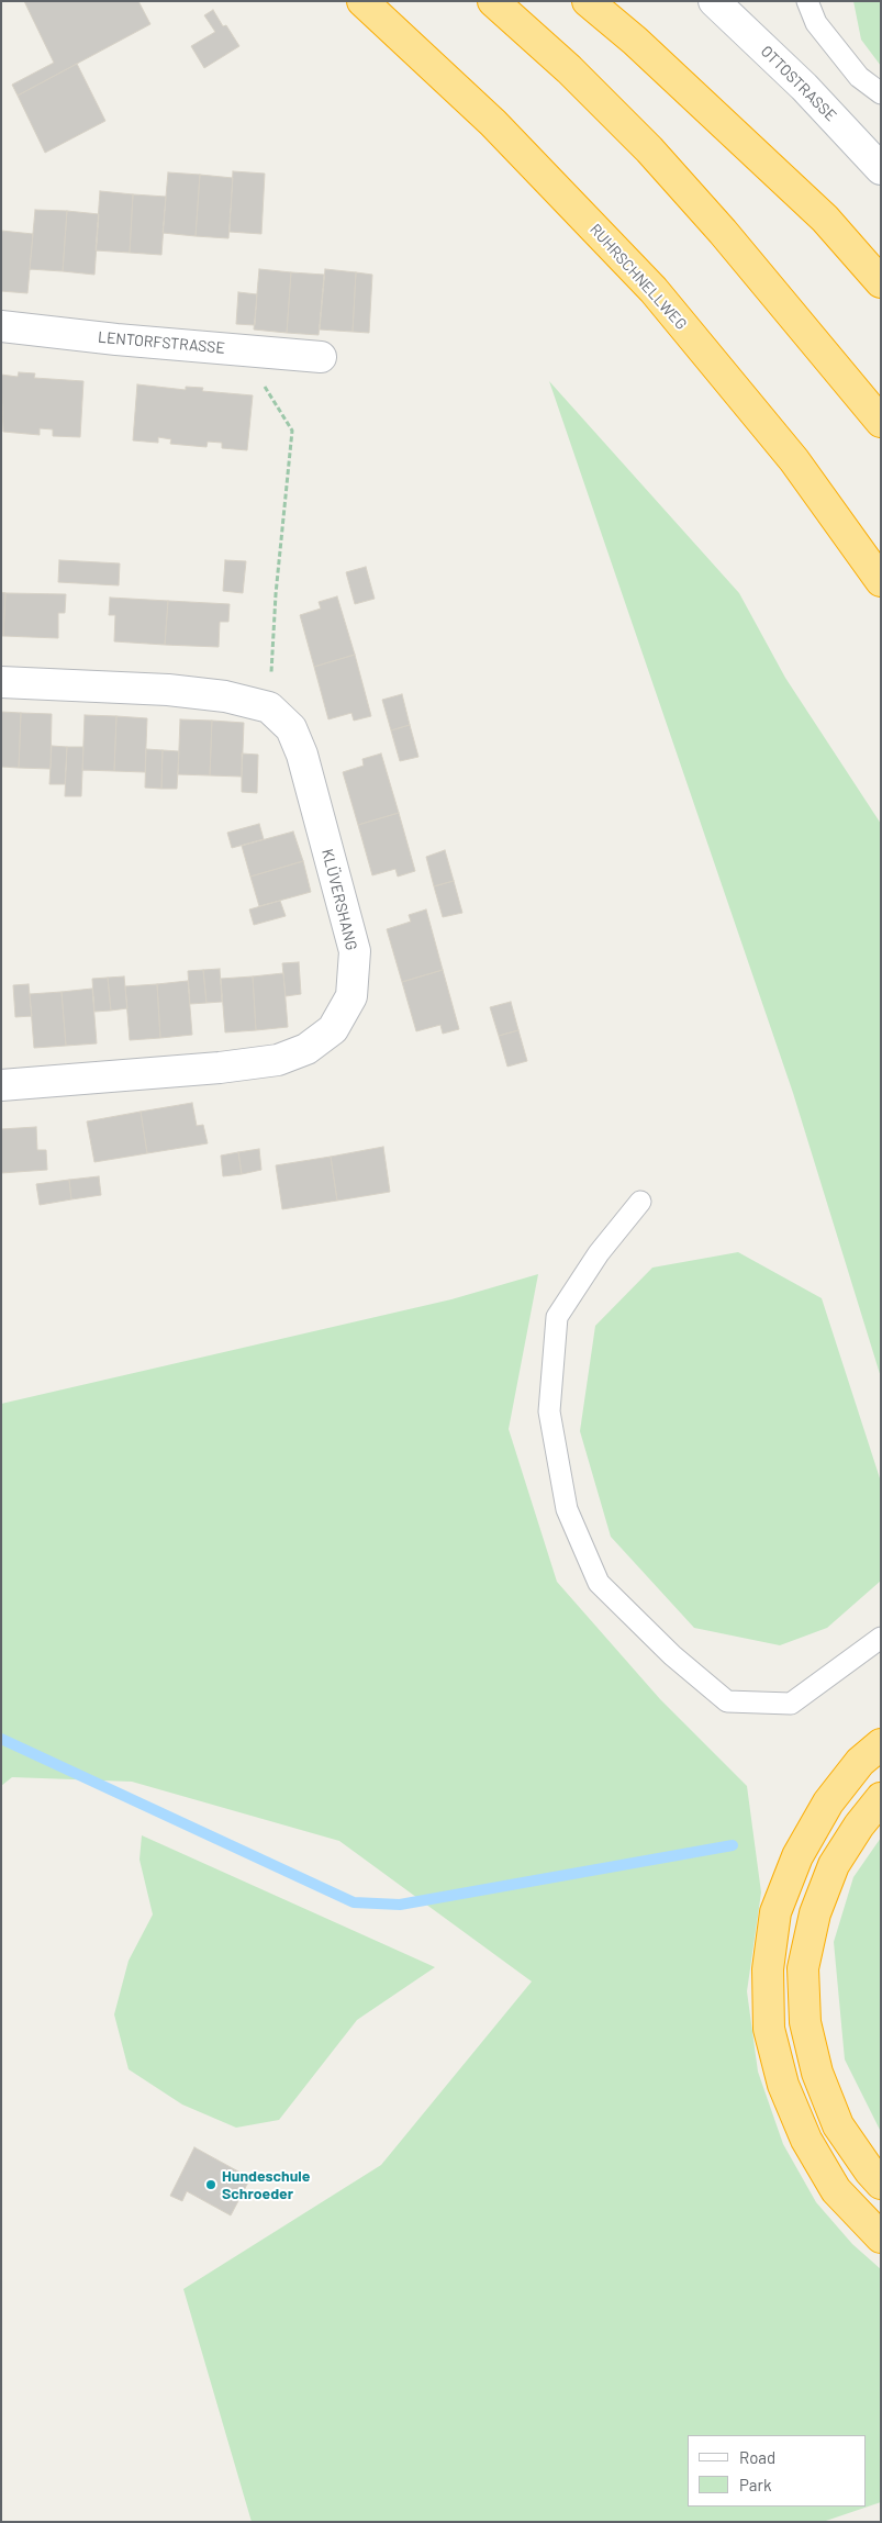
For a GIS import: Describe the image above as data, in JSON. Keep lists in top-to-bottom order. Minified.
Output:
{"streets":{"highway":["RUHRSCHNELLWEG"],"street":["OTTOSTRASSE","LENTORFSTRASSE","KLÜVERSHANG"]},"places":["Hundeschule Schroeder"],"legend":["Road","Park"]}
